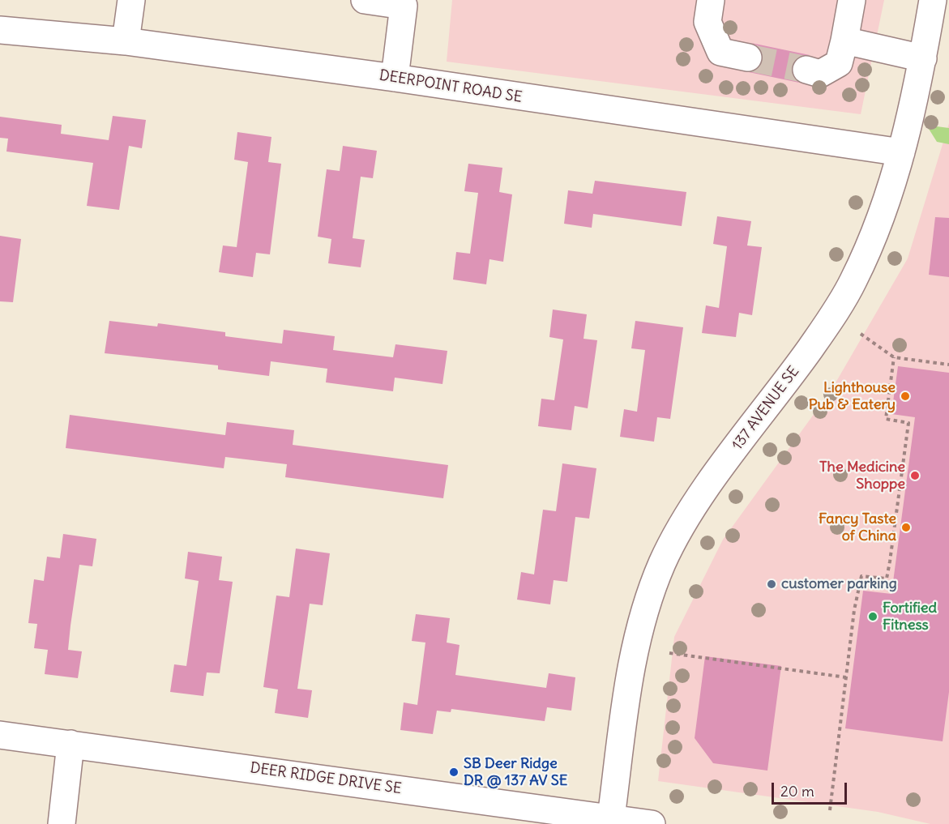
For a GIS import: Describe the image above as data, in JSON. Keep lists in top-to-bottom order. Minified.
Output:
{"streets":{"street":["DEERPOINT ROAD SE","137 AVENUE SE","DEER RIDGE DRIVE SE"]},"crossings":[["DEERPOINT ROAD SE","137 AVENUE SE"],["137 AVENUE SE","DEER RIDGE DRIVE SE"]],"places":["Lighthouse Pub & Eatery","The Medicine Shoppe","Fancy Taste of China","customer parking","Fortified Fitness","SB Deer Ridge DR @ 137 AV SE"],"scale_bar":"20 m"}
